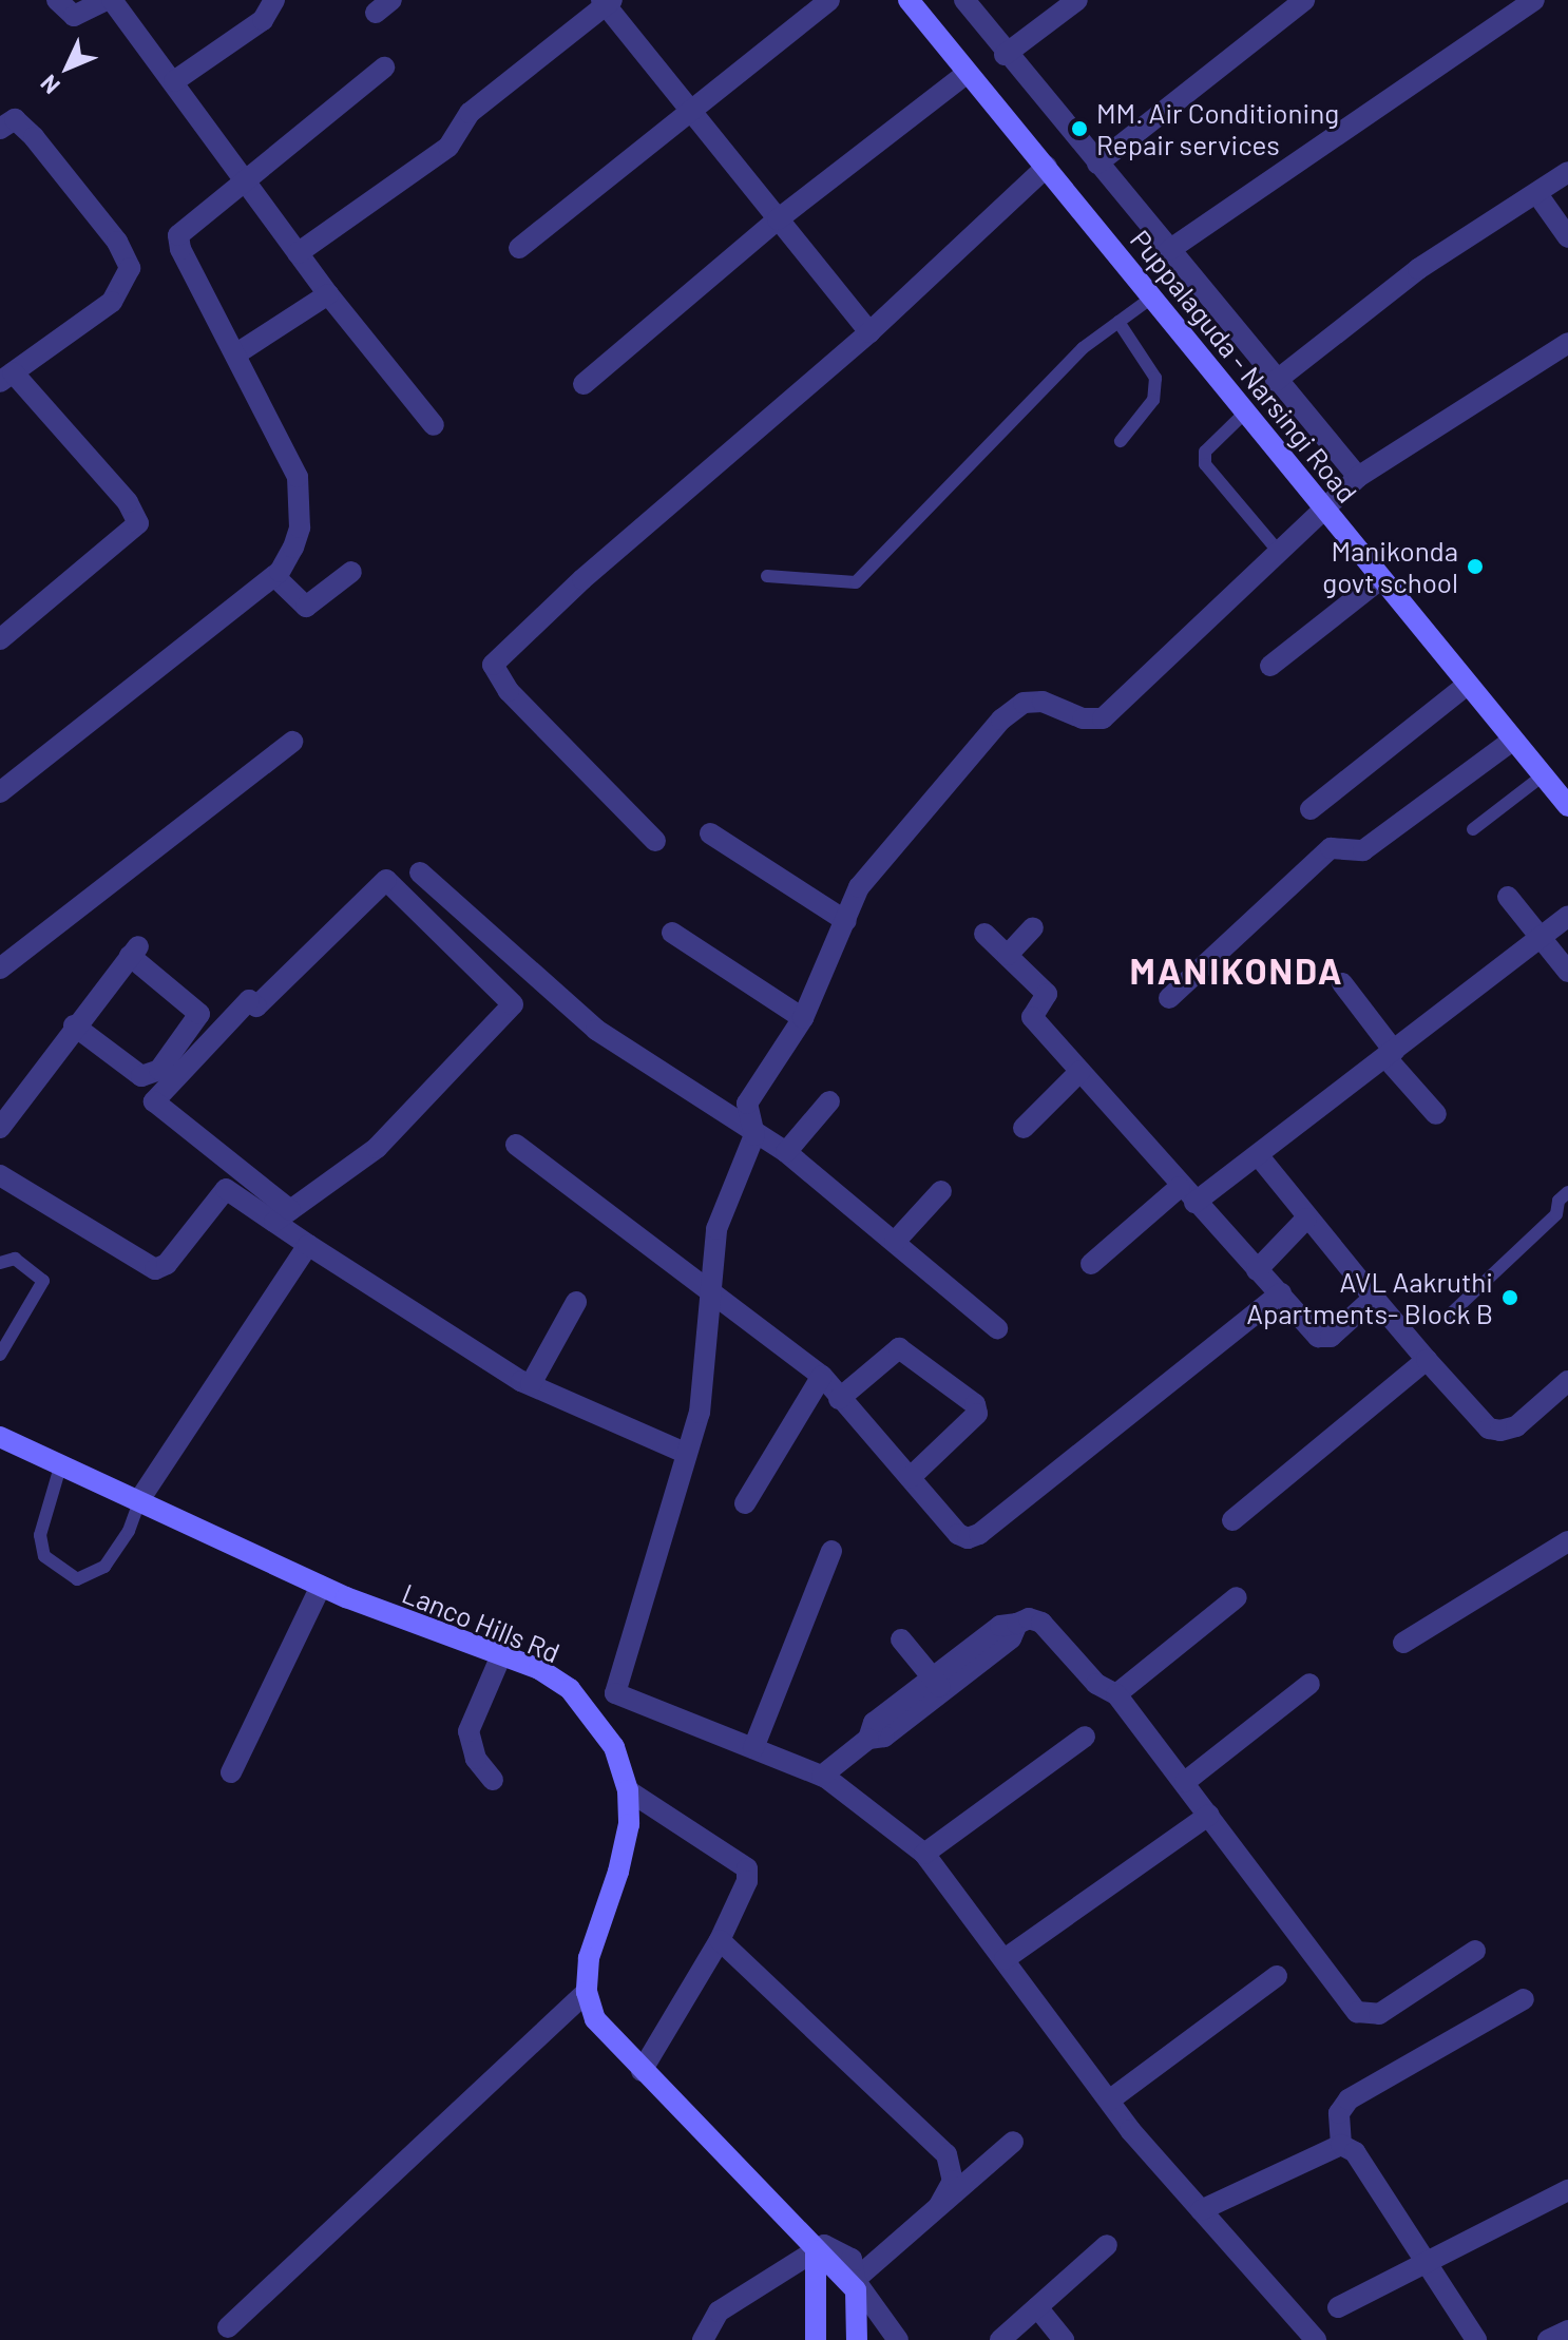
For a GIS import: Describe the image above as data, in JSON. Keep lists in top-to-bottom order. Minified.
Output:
{"streets":{"street":["Puppalaguda - Narsingi Road","Lanco Hills Rd"]},"districts":["MANIKONDA"],"places":["MM. Air Conditioning Repair services","Manikonda govt school","AVL Aakruthi Apartments- Block B"],"north":"bottom left"}
